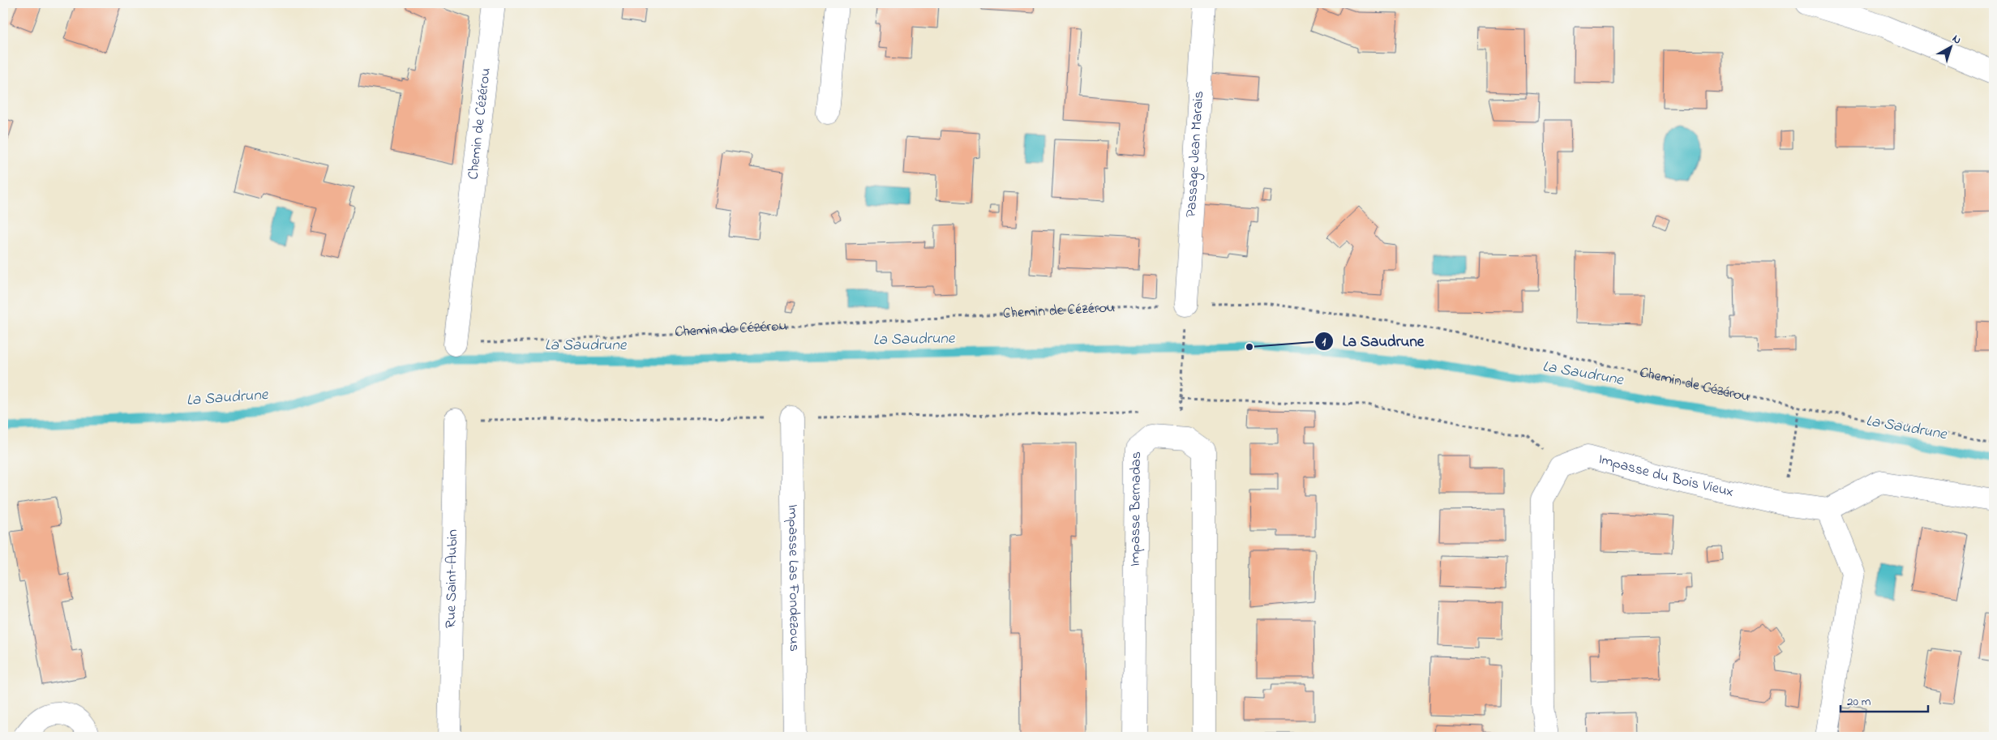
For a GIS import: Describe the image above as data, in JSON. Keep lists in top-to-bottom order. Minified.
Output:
{"streets":{"street":["Chemin de Cézérou","Passage Jean Marais","Impasse du Bois Vieux","Impasse Bernadas","Impasse Las Fondezous","Rue Saint-Aubin"]},"crossings":[["Chemin de Cézérou","Passage Jean Marais"]],"water":["La Saudrune"],"places":["La Saudrune"],"scale_bar":"20 m","north":"top right"}
